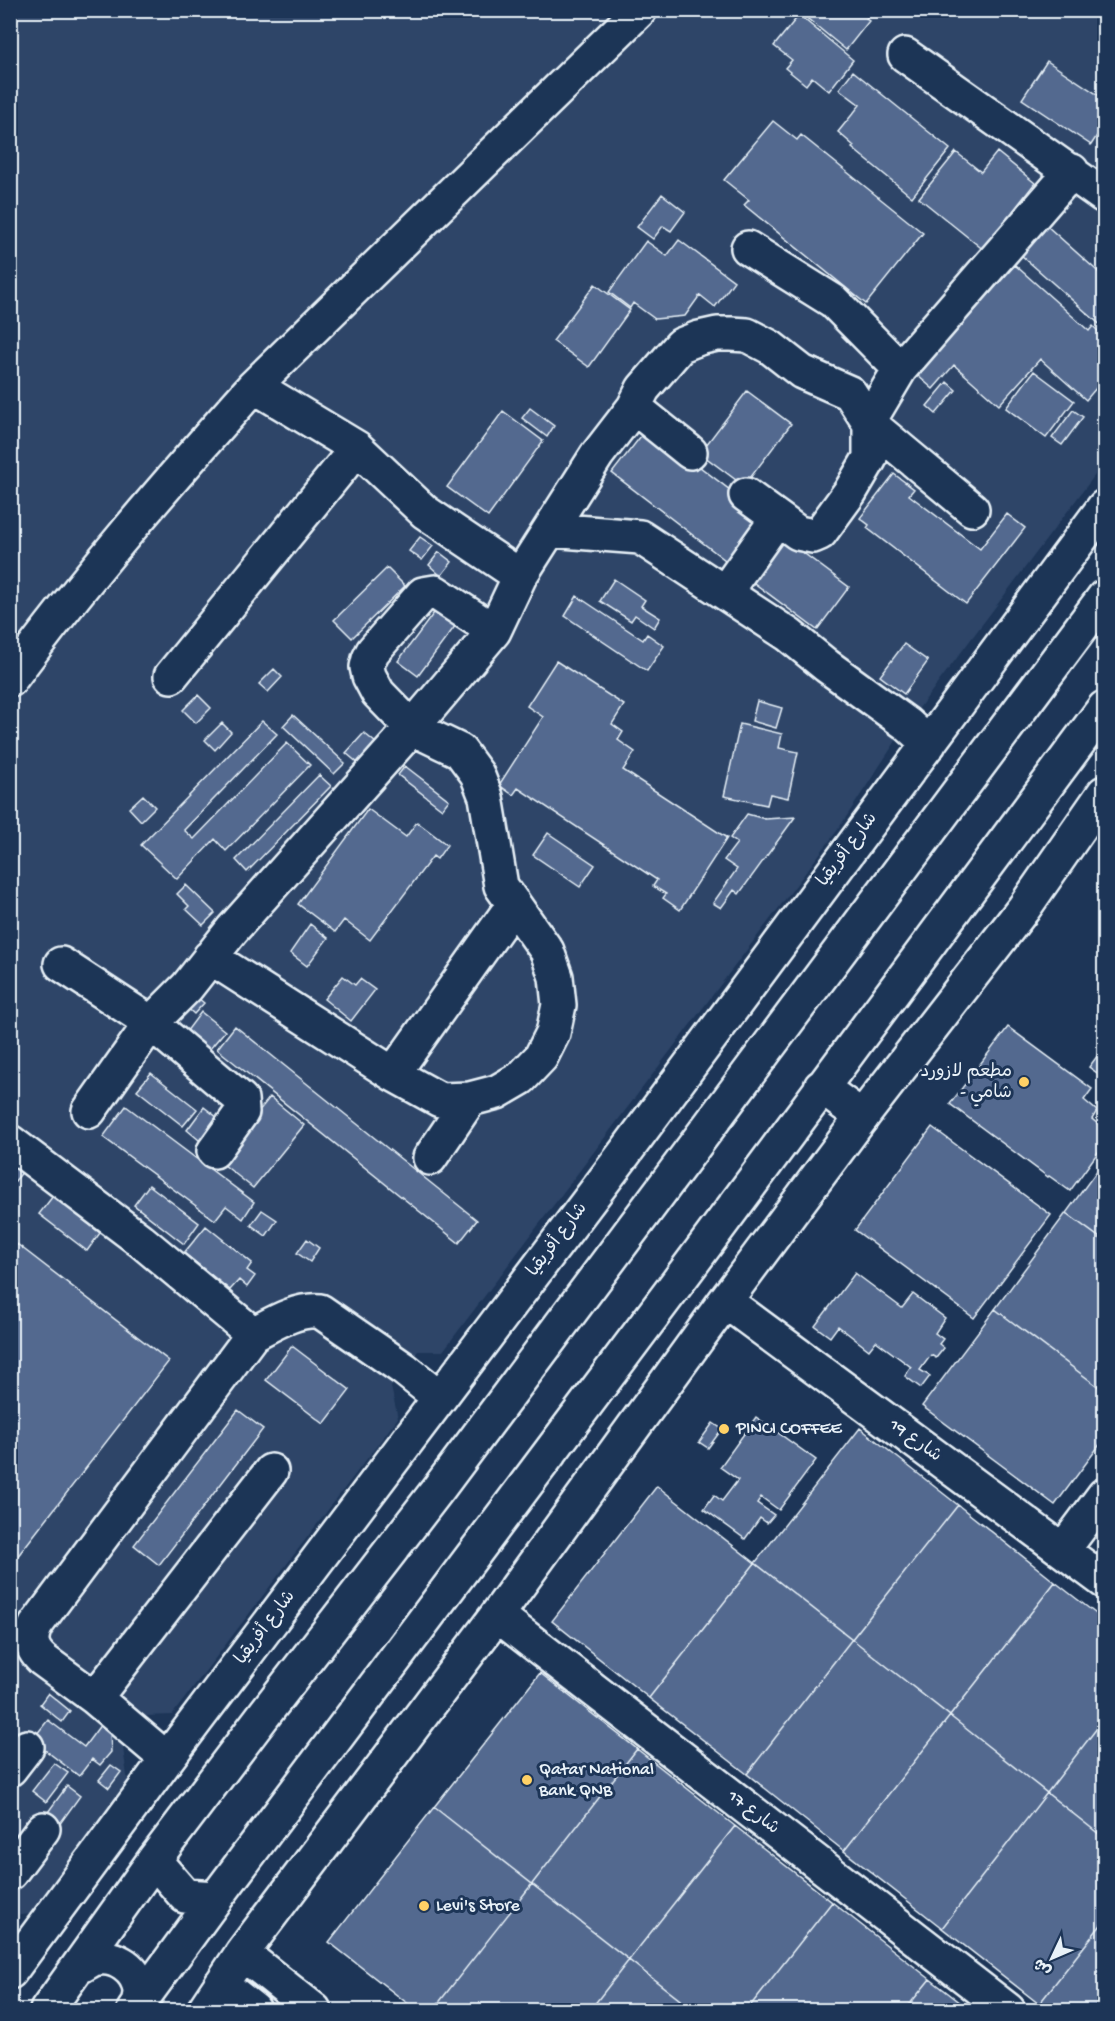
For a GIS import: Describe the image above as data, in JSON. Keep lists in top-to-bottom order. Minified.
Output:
{"streets":{"main road":["شارع أفريقيا","شارع 19","شارع 17"]},"places":["مطعم لازورد - شامي","PINCI COFFEE","Qatar National Bank QNB","Levi's Store"],"north":"bottom left"}
